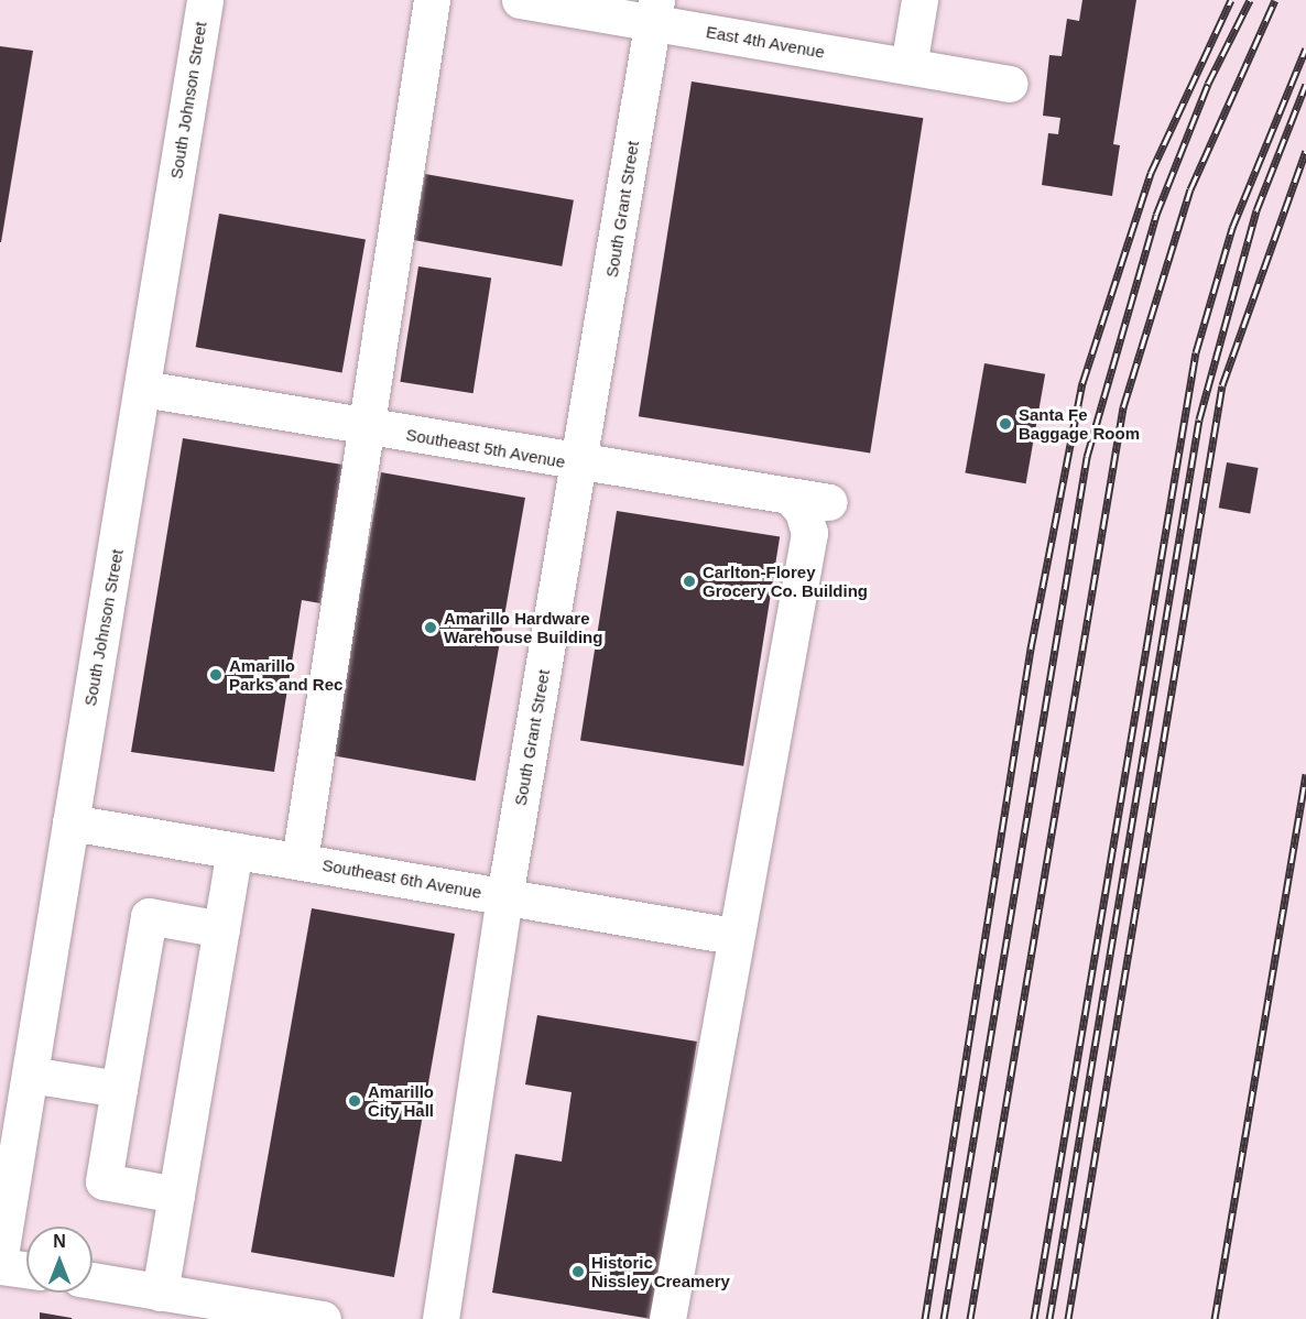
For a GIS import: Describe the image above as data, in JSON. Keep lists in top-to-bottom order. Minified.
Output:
{"streets":{"street":["East 4th Avenue","South Johnson Street","South Grant Street","Southeast 5th Avenue","Southeast 6th Avenue"]},"crossings":[["East 4th Avenue","South Grant Street"],["South Johnson Street","Southeast 5th Avenue"],["South Johnson Street","Southeast 6th Avenue"],["South Grant Street","Southeast 5th Avenue"],["South Grant Street","Southeast 6th Avenue"]],"places":["Santa Fe Baggage Room","Carlton-Florey Grocery Co. Building","Amarillo Hardware Warehouse Building","Amarillo Parks and Rec","Amarillo City Hall","Historic Nissley Creamery"],"north":"top"}
